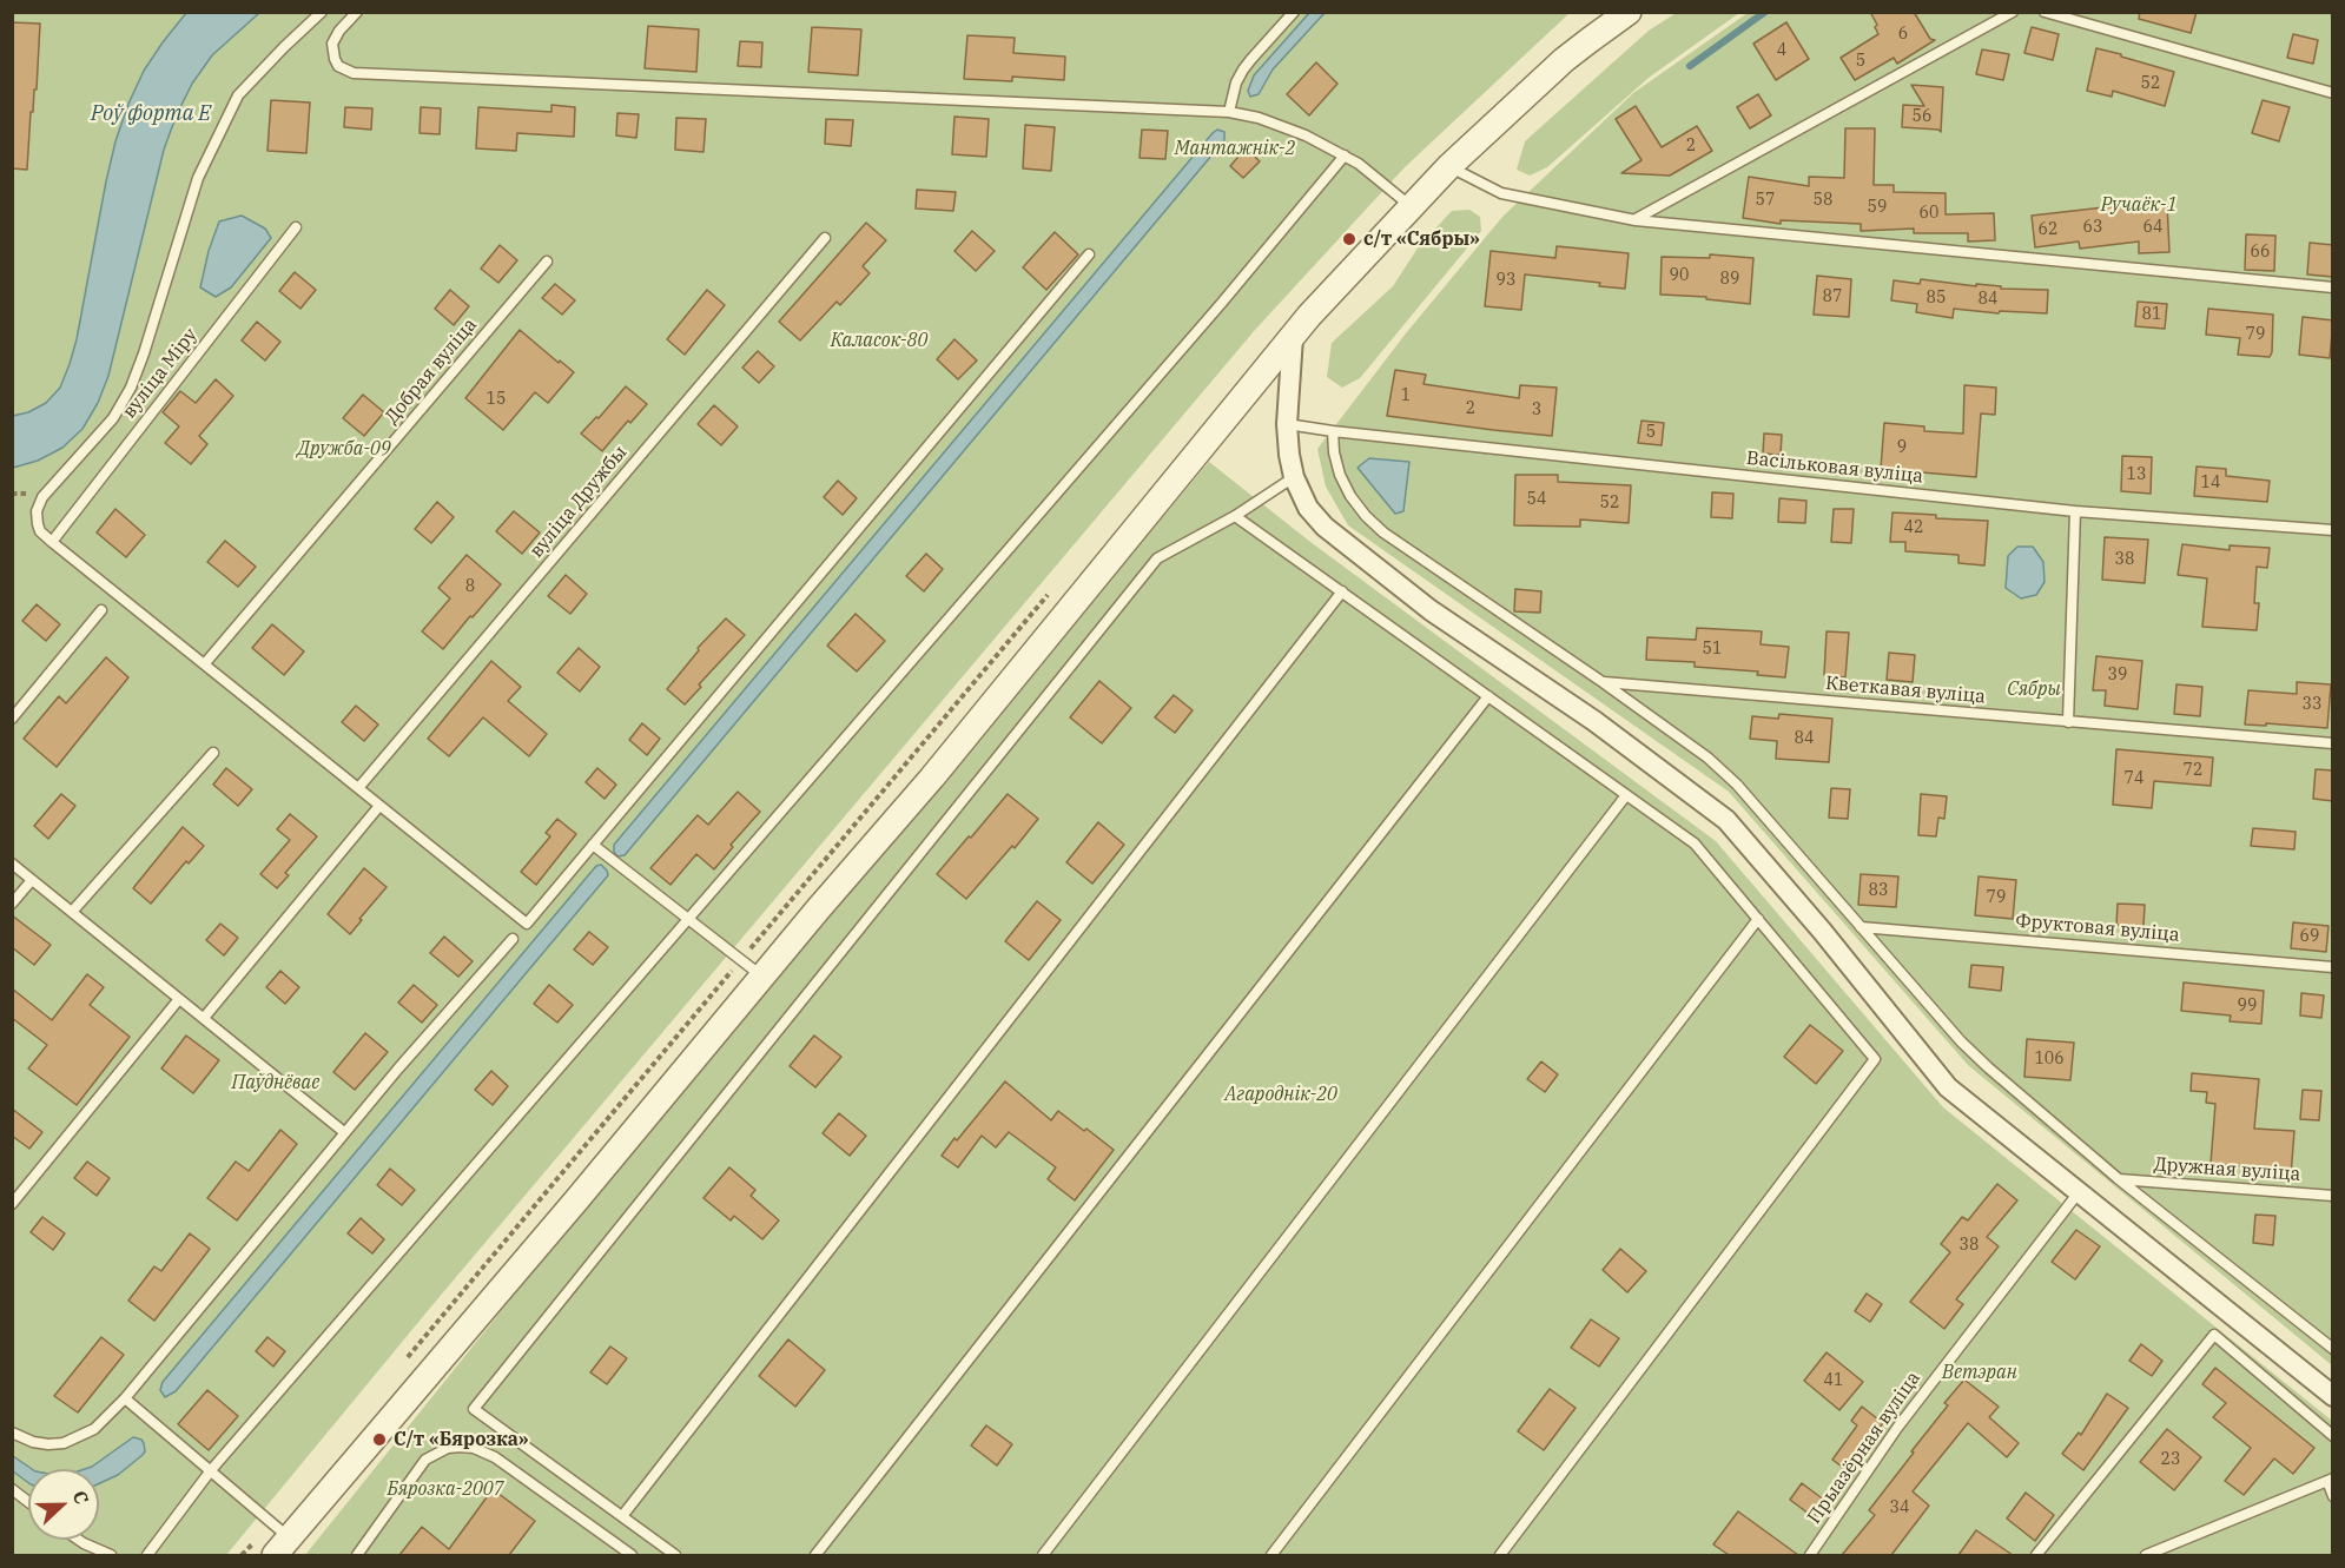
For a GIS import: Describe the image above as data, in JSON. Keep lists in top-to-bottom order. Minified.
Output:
{"streets":{"lane":["Добрая вуліца","вуліца Міру","Васільковая вуліца","вуліца Дружбы","Кветкавая вуліца","Фруктовая вуліца","Дружная вуліца","Прыазёрная вуліца"]},"water":["Роў форта Е"],"parks":["Мантажнік-2","Ручаёк-1","Каласок-80","Дружба-09","Сябры","Паўднёвае","Агароднік-20","Ветэран","Бярозка-2007"],"places":["с/т «Сябры»","С/т «Бярозка»"],"house_numbers":["6","4","5","52","56","2","57","58","59","60","63","64","62","66","90","89","93","87","85","84","81","79","1","15","2","3","5","9","13","14","54","52","42","38","8","51","39","33","84","72","74","83","79","69","99","106","38","41","23","34"],"north":"right"}
